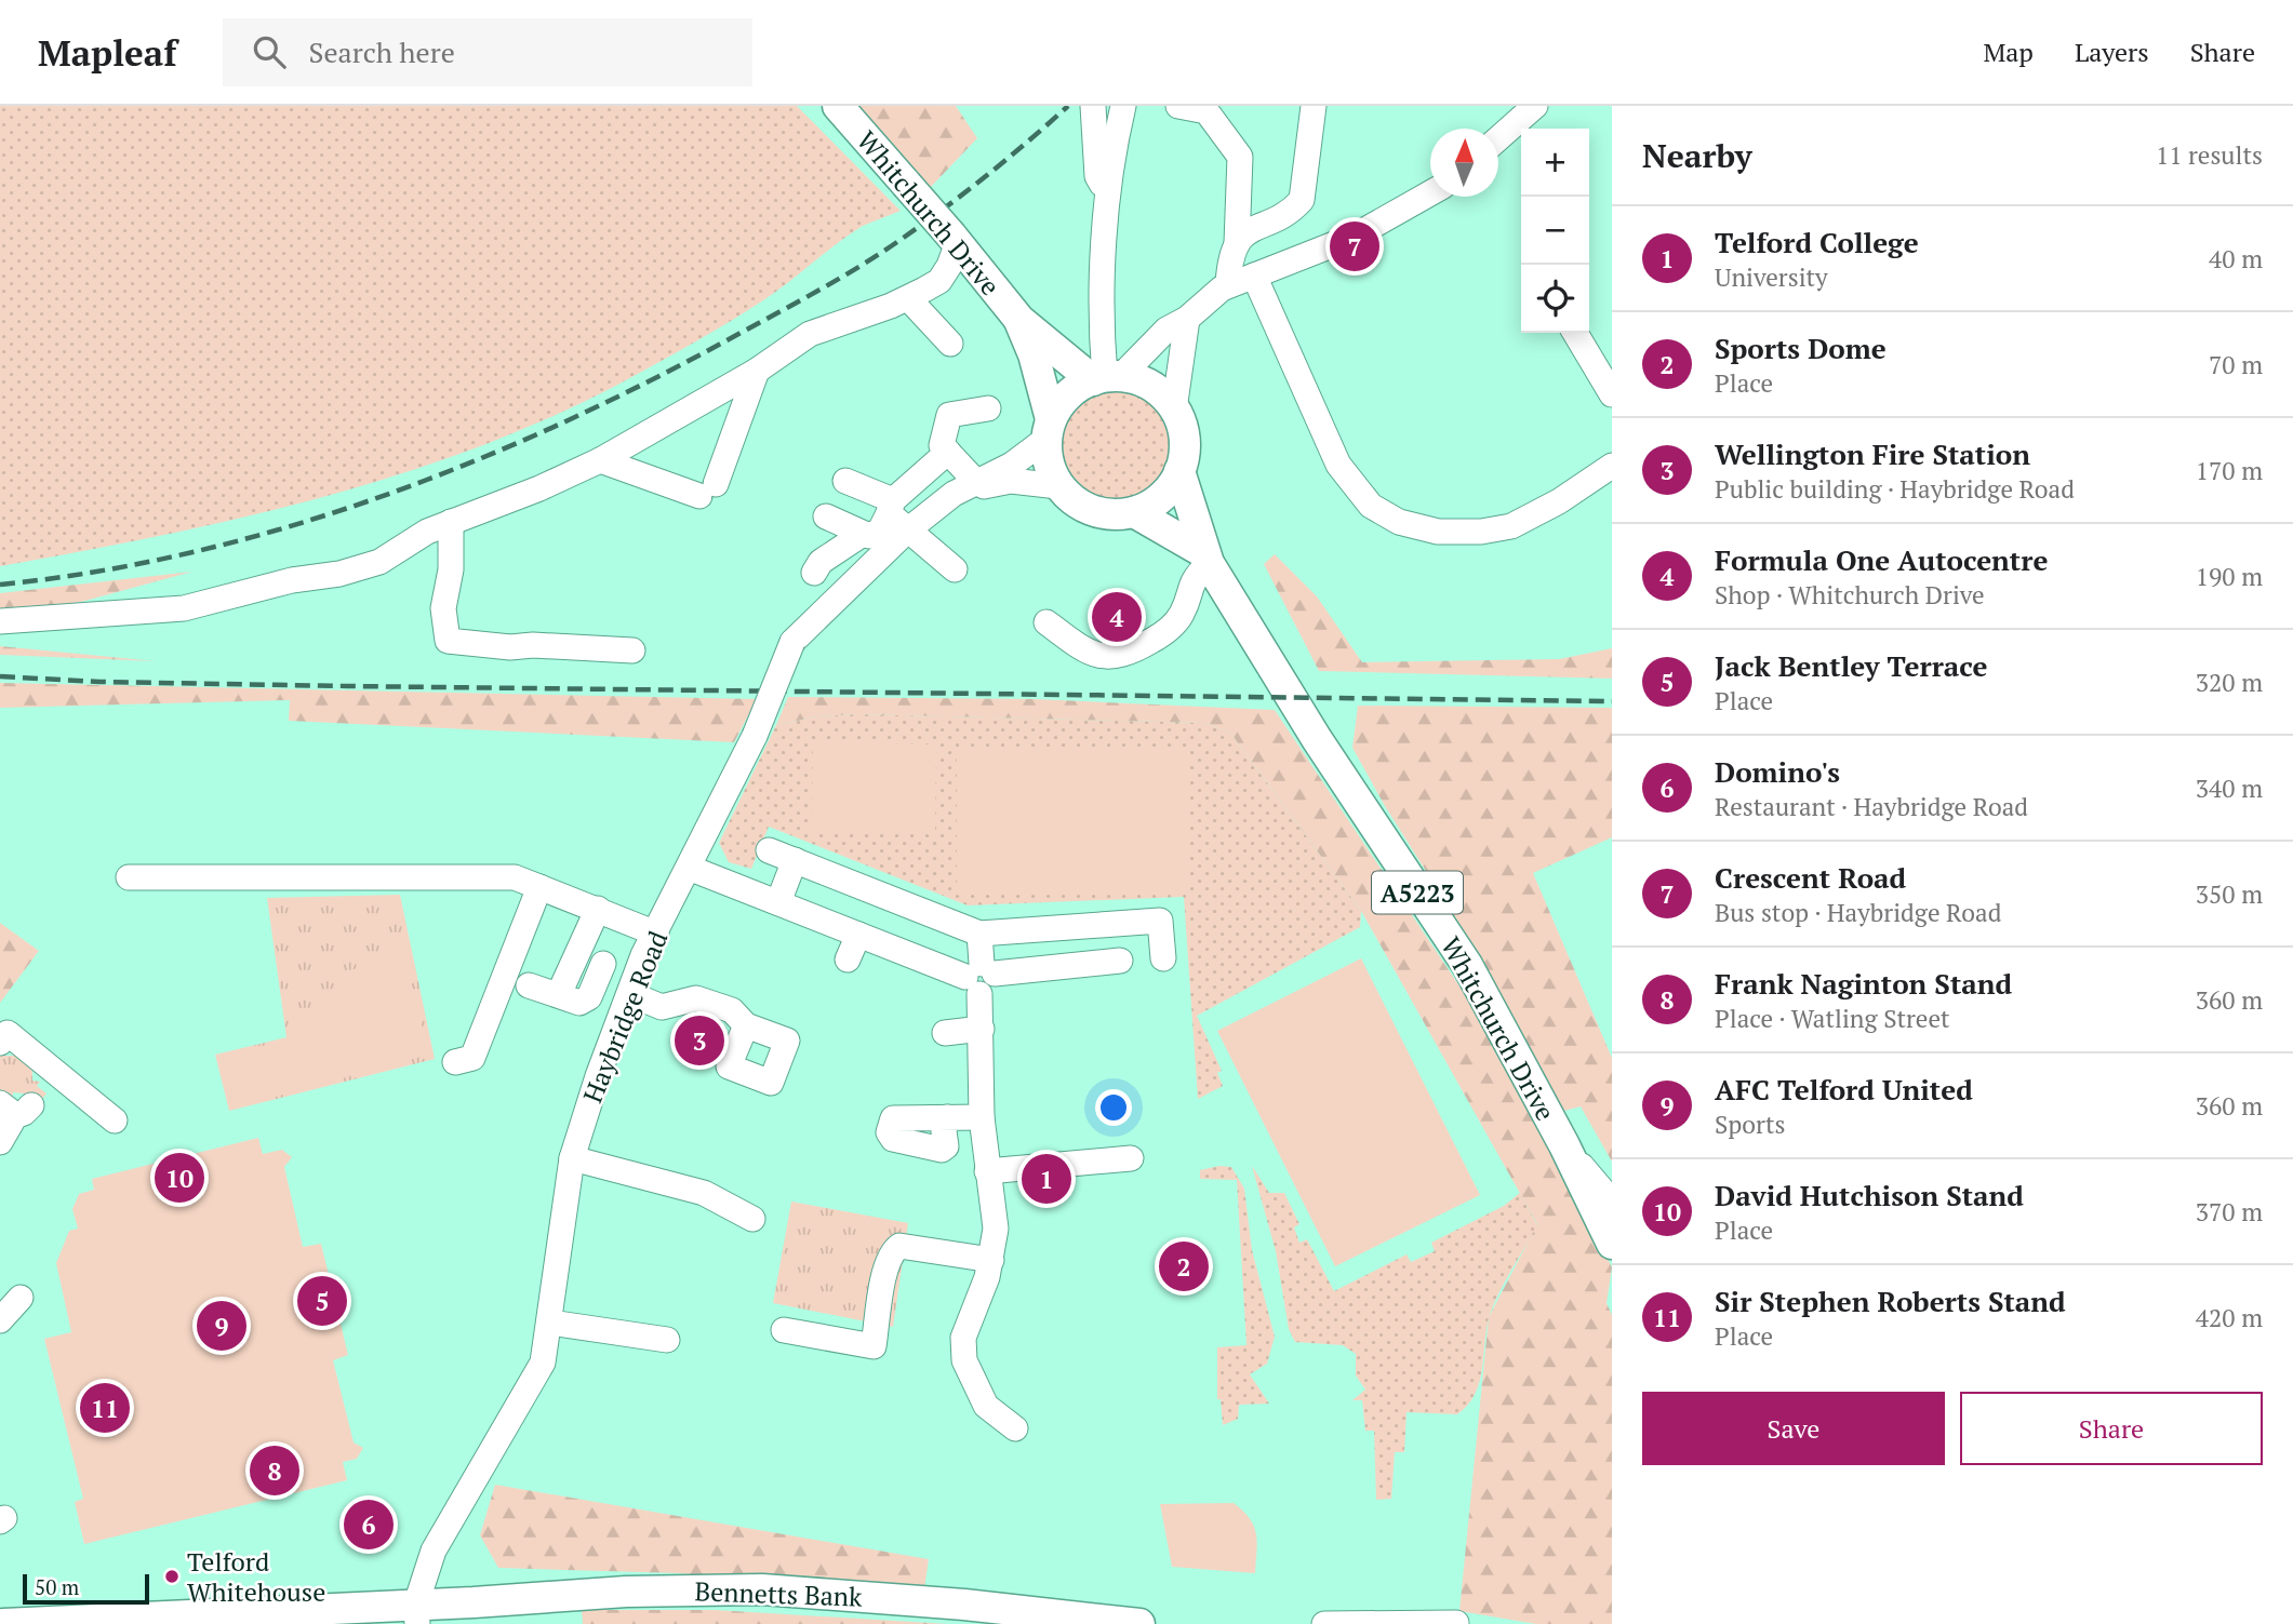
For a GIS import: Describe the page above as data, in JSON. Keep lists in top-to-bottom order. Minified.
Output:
{"streets":{"main road":["Whitchurch Drive","A5223","Bennetts Bank"],"street":["Haybridge Road"]},"crossings":[["Haybridge Road","Bennetts Bank"]],"places":["Telford Whitehouse"],"scale_bar":"50 m","north":"top","page":{"header":"Mapleaf","search":"Search here","nav":["Map","Layers","Share"],"heading":["Nearby","11 results"],"map_buttons":["+","−"],"list":[{"mark":"1","name":"Telford College","note":"University","value":"40 m"},{"mark":"2","name":"Sports Dome","note":"Place","value":"70 m"},{"mark":"3","name":"Wellington Fire Station","note":"Public building · Haybridge Road","value":"170 m"},{"mark":"4","name":"Formula One Autocentre","note":"Shop · Whitchurch Drive","value":"190 m"},{"mark":"5","name":"Jack Bentley Terrace","note":"Place","value":"320 m"},{"mark":"6","name":"Domino's","note":"Restaurant · Haybridge Road","value":"340 m"},{"mark":"7","name":"Crescent Road","note":"Bus stop · Haybridge Road","value":"350 m"},{"mark":"8","name":"Frank Naginton Stand","note":"Place · Watling Street","value":"360 m"},{"mark":"9","name":"AFC Telford United","note":"Sports","value":"360 m"},{"mark":"10","name":"David Hutchison Stand","note":"Place","value":"370 m"},{"mark":"11","name":"Sir Stephen Roberts Stand","note":"Place","value":"420 m"}],"pins":["7","4","3","10","1","2","5","9","11","8","6"],"buttons":["Save","Share"],"scale":"50 m"}}
